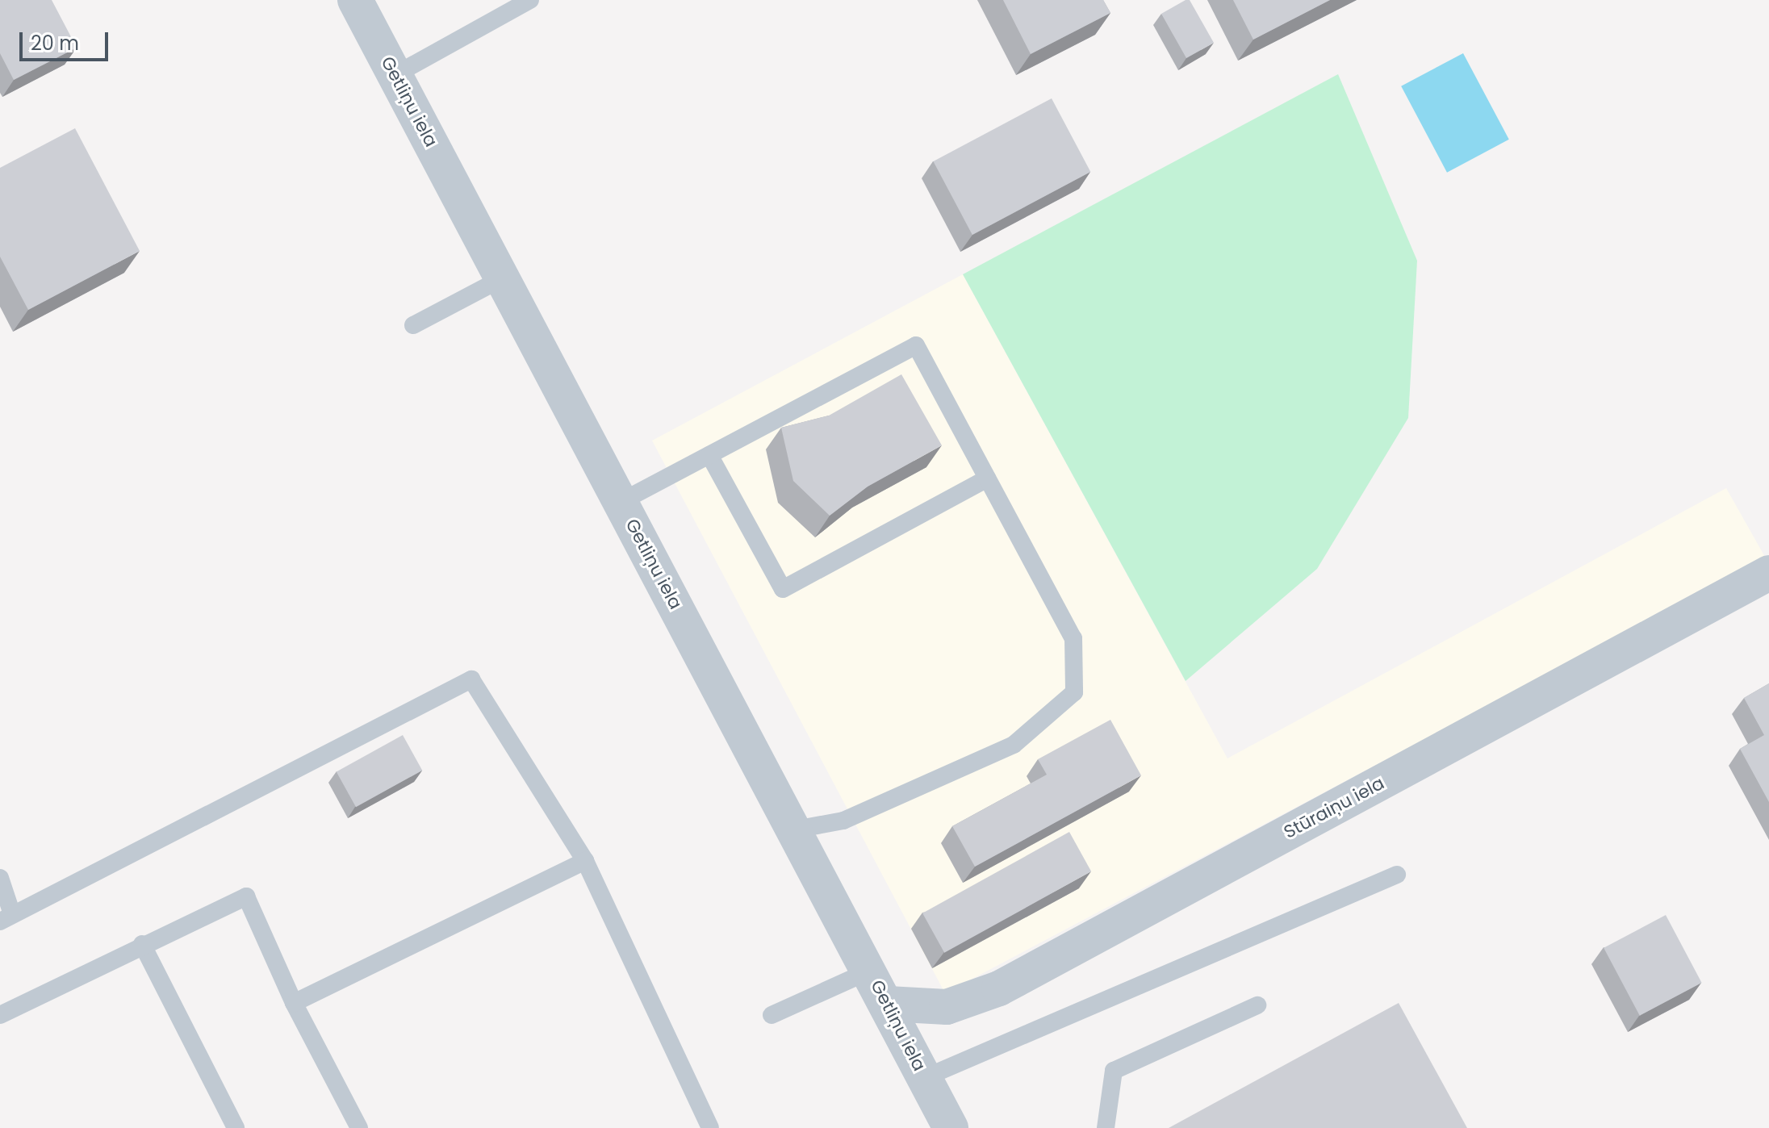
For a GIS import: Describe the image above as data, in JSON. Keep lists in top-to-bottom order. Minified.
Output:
{"streets":{"street":["Getliņu iela","Stūraiņu iela"]},"crossings":[["Getliņu iela","Stūraiņu iela"]],"scale_bar":"20 m"}
